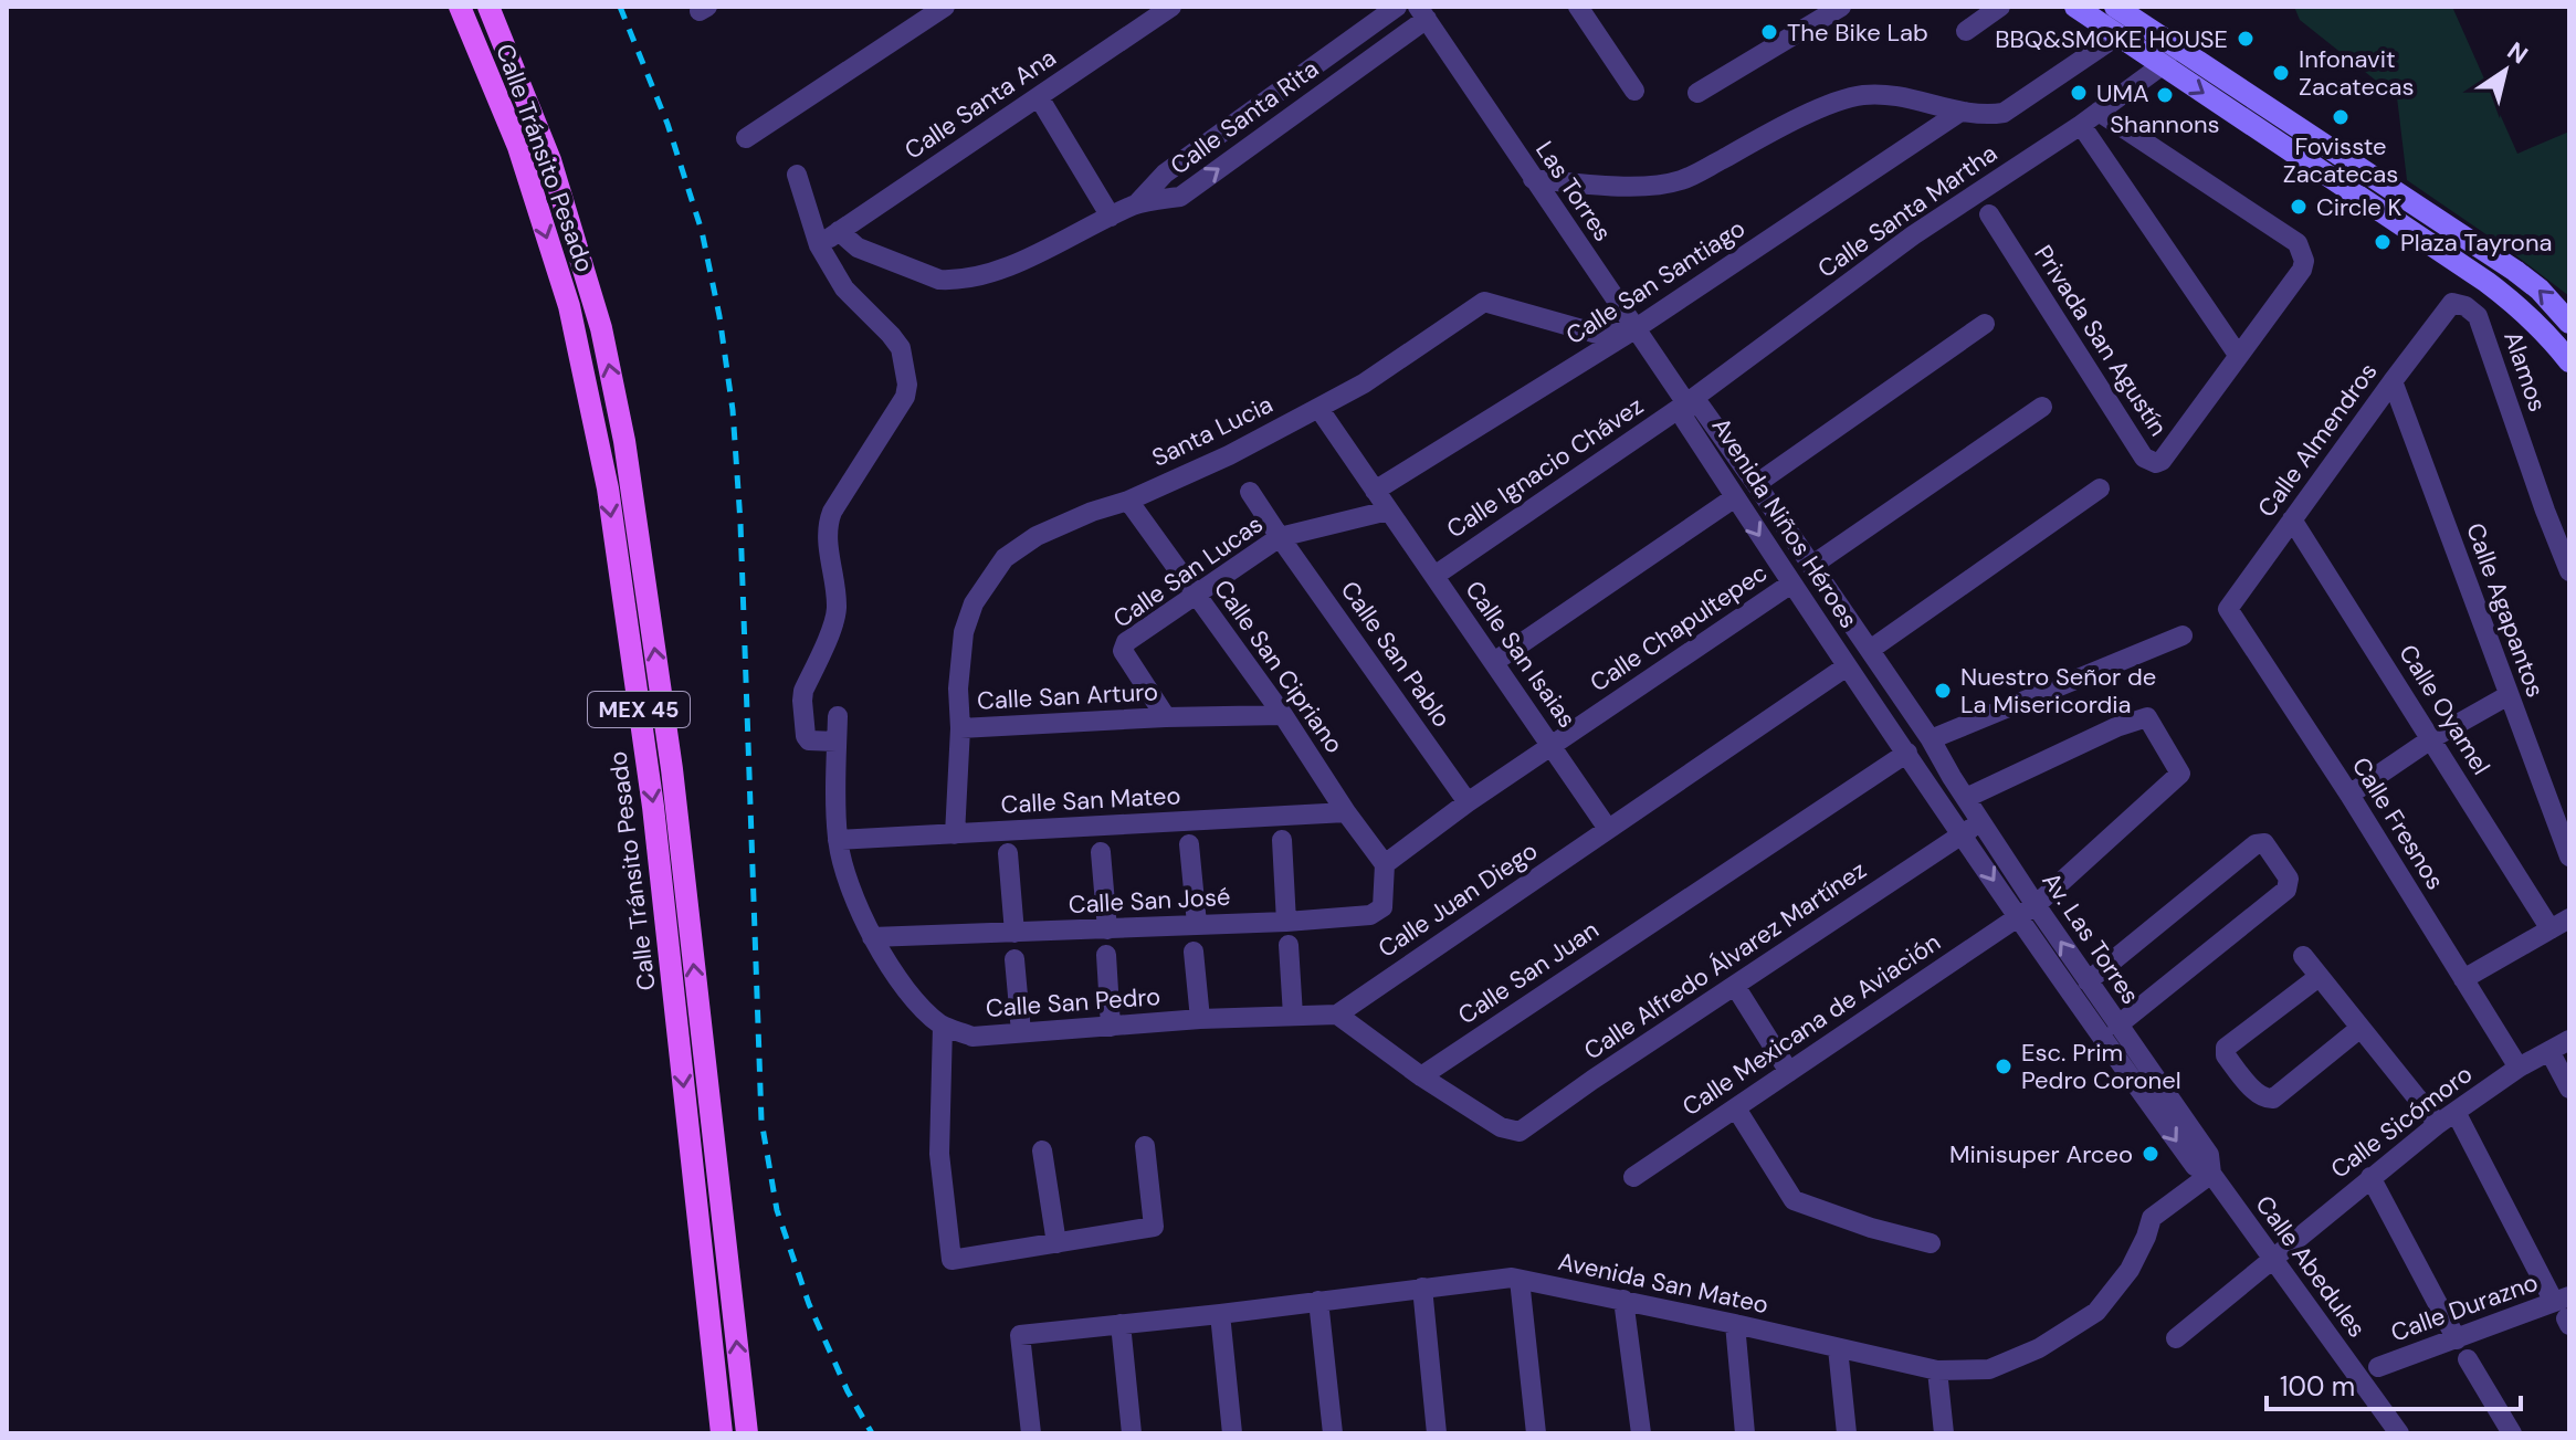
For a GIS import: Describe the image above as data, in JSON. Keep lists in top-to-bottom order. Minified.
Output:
{"streets":{"main road":["Calle Tránsito Pesado","MEX 45"],"street":["Calle Santa Ana","Calle Santa Rita","Las Torres","Calle Santa Martha","Calle San Santiago","Privada San Agustín","Alamos","Santa Lucia","Calle Almendros","Calle Ignacio Chávez","Avenida Niños Héroes","Calle San Lucas","Calle Agapantos","Calle Chapultepec","Calle San Pablo","Calle San Isaias","Calle San Cipriano","Calle San Arturo","Calle Oyamel","Calle San Mateo","Calle Fresnos","Calle Juan Diego","Calle San José","Av. Las Torres","Calle Alfredo Álvarez Martínez","Calle San Juan","Calle San Pedro","Calle Mexicana de Aviación","Calle Sicómoro","Calle Abedules","Avenida San Mateo","Calle Durazno"]},"crossings":[["Calle Santa Rita","Las Torres"],["Las Torres","Calle Santa Martha"],["Las Torres","Calle San Santiago"],["Las Torres","Santa Lucia"],["Las Torres","Calle Ignacio Chávez"],["Las Torres","Avenida Niños Héroes"],["Calle Santa Martha","Privada San Agustín"],["Calle Santa Martha","Calle Ignacio Chávez"],["Calle Santa Martha","Avenida Niños Héroes"],["Calle San Santiago","Santa Lucia"],["Calle San Santiago","Calle San Isaias"],["Alamos","Calle Almendros"],["Santa Lucia","Calle San Isaias"],["Santa Lucia","Calle San Cipriano"],["Calle Almendros","Calle Agapantos"],["Calle Almendros","Calle Oyamel"],["Calle Almendros","Calle Fresnos"],["Calle Ignacio Chávez","Avenida Niños Héroes"],["Calle Ignacio Chávez","Calle San Isaias"],["Avenida Niños Héroes","Calle Chapultepec"],["Avenida Niños Héroes","Calle Juan Diego"],["Avenida Niños Héroes","Av. Las Torres"],["Avenida Niños Héroes","Calle San Juan"],["Calle San Lucas","Calle San Pablo"],["Calle San Lucas","Calle San Isaias"],["Calle San Lucas","Calle San Cipriano"],["Calle San Lucas","Calle San Arturo"],["Calle Chapultepec","Calle San Pablo"],["Calle Chapultepec","Calle San Isaias"],["Calle Chapultepec","Calle San Cipriano"],["Calle Chapultepec","Calle San José"],["Calle San Isaias","Calle Juan Diego"],["Calle San Cipriano","Calle San Arturo"],["Calle San Cipriano","Calle San Mateo"],["Calle San Cipriano","Calle San José"],["Calle San Arturo","Calle San Mateo"],["Calle Fresnos","Calle Sicómoro"],["Calle Juan Diego","Calle San Pedro"],["Av. Las Torres","Calle Alfredo Álvarez Martínez"],["Av. Las Torres","Calle San Juan"],["Av. Las Torres","Calle Mexicana de Aviación"],["Av. Las Torres","Calle Abedules"],["Av. Las Torres","Avenida San Mateo"],["Calle Alfredo Álvarez Martínez","Calle San Juan"],["Calle Sicómoro","Calle Abedules"],["Calle Abedules","Avenida San Mateo"]],"places":["The Bike Lab","BBQ&SMOKE HOUSE","Infonavit Zacatecas","UMA","Shannons","Fovisste Zacatecas","Circle K","Plaza Tayrona","Nuestro Señor de La Misericordia","Esc. Prim Pedro Coronel","Minisuper Arceo"],"scale_bar":"100 m","north":"top right"}
